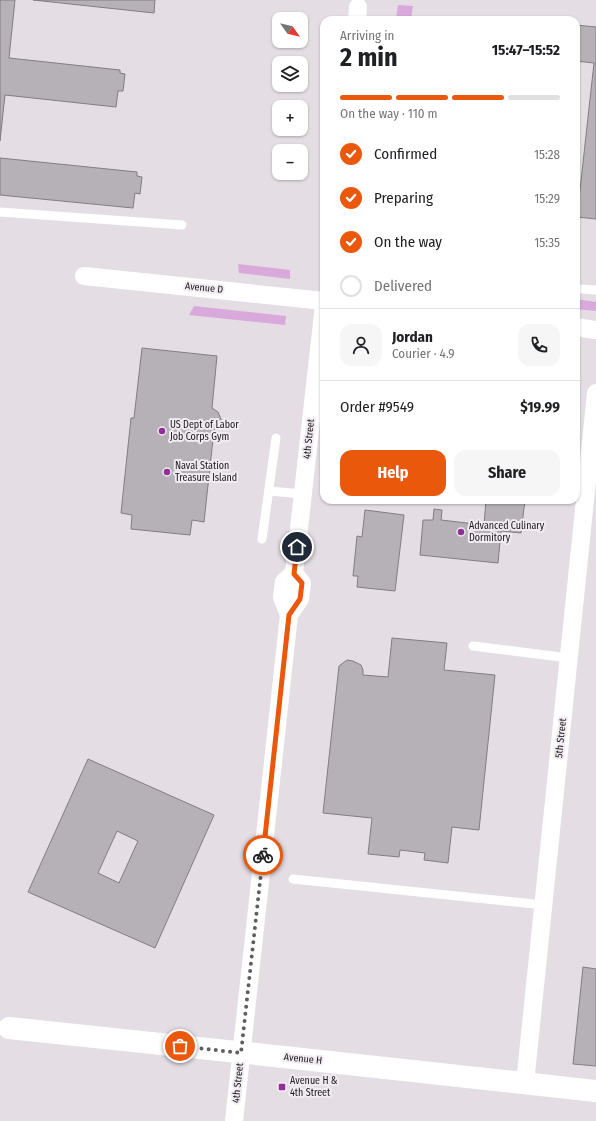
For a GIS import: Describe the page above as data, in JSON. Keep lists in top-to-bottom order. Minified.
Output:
{"streets":{"street":["Avenue D","4th Street","5th Street","Avenue H"]},"crossings":[["4th Street","Avenue H"],["5th Street","Avenue H"]],"places":{"other":["US Dept of Labor Job Corps Gym","Naval Station Treasure Island","Advanced Culinary Dormitory"],"transit":["Avenue H & 4th Street"]},"north":"bottom right","page":{"map_buttons":["+","−"],"heading":["2 min","Arriving in","15:47–15:52"],"panel":["Jordan","Courier · 4.9","Order #9549","$19.99"],"bar":"On the way · 110 m","list":[["Confirmed","15:28"],["Preparing","15:29"],["On the way","15:35"],"Delivered"],"buttons":["Help","Share"]}}
